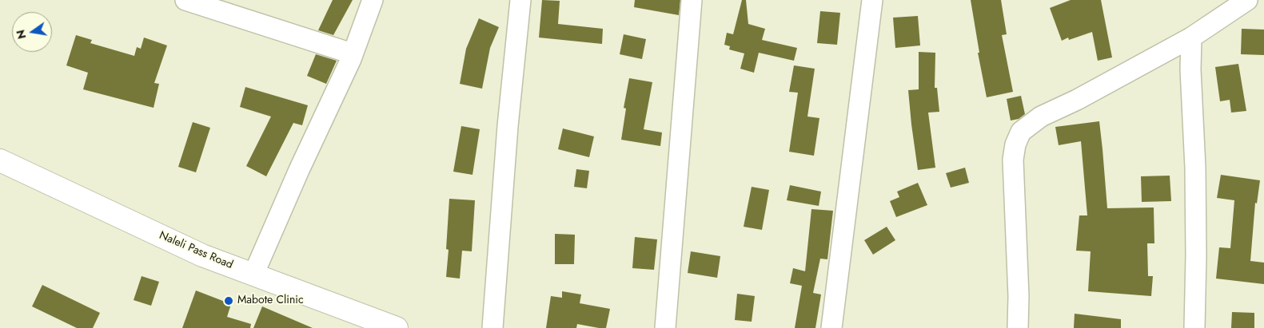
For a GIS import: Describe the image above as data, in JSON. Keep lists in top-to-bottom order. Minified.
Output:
{"streets":{"main road":["Naleli Pass Road"]},"places":["Mabote Clinic"],"north":"left"}
